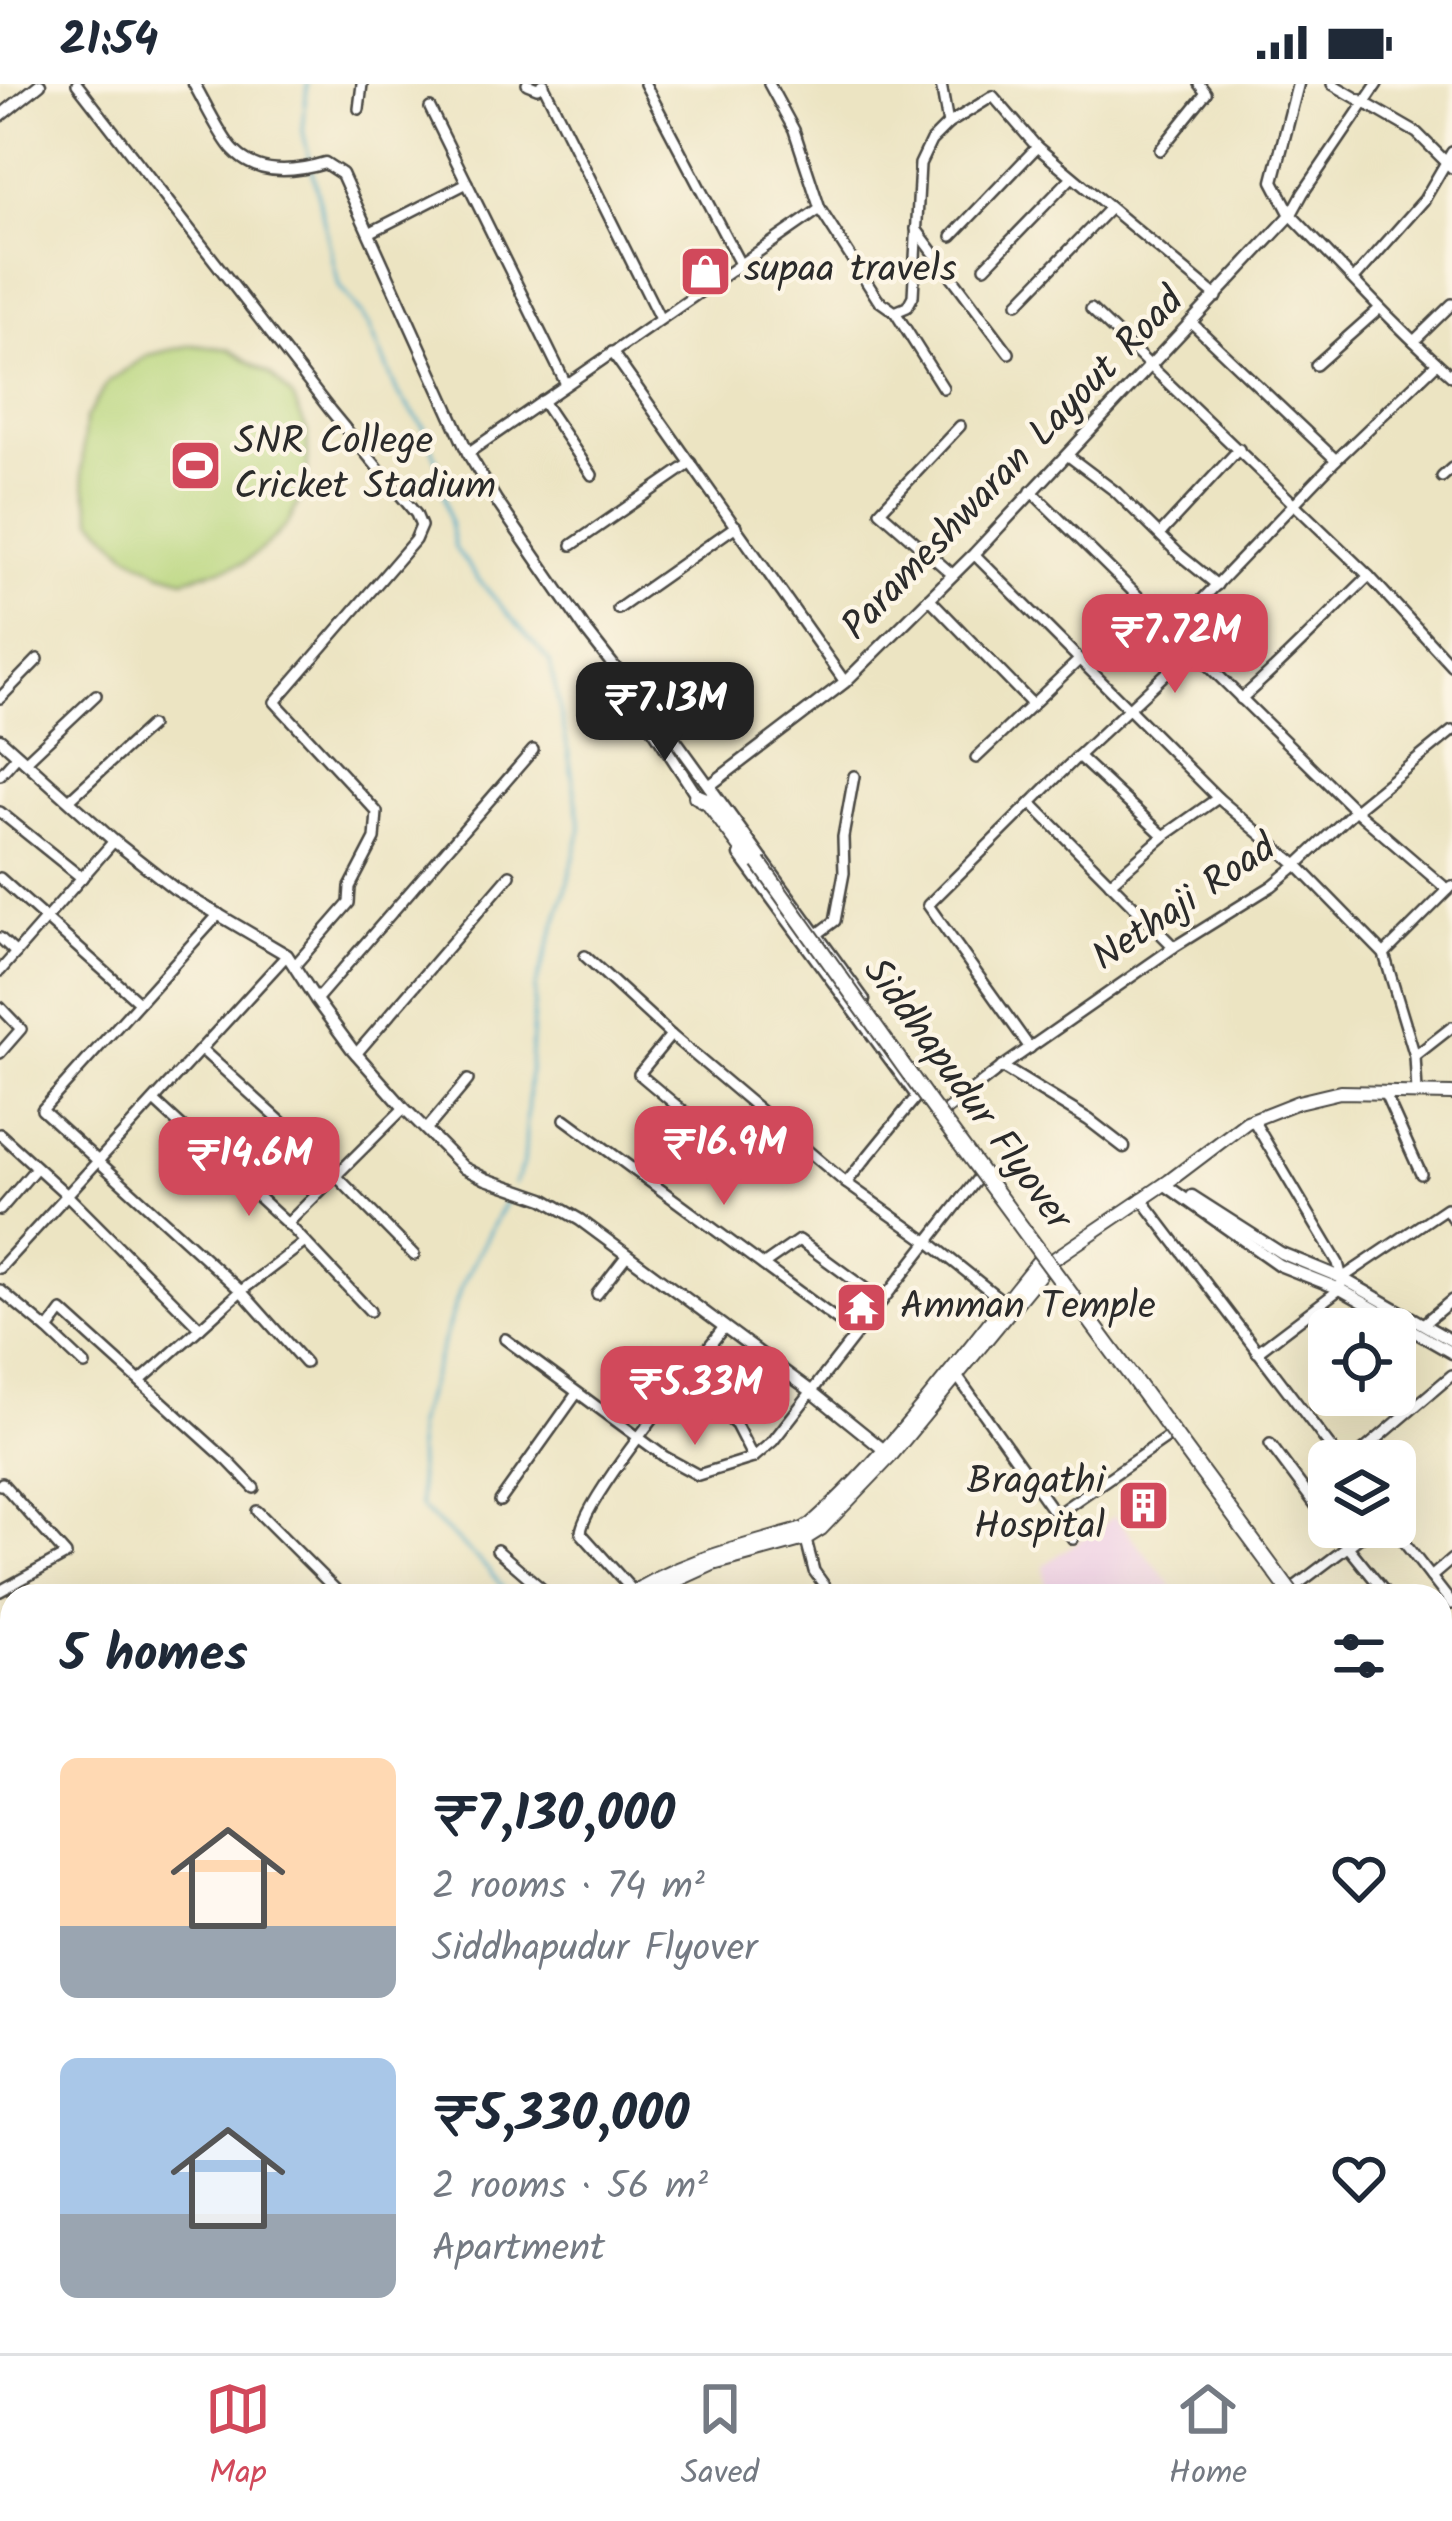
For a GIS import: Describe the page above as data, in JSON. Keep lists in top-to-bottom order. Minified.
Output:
{"streets":{"main road":["Siddhapudur Flyover"],"street":["Parameshwaran Layout Road","Nethaji Road"]},"crossings":[["Parameshwaran Layout Road","Siddhapudur Flyover"]],"places":{"shop":["supaa travels"],"sports":["SNR College Cricket Stadium"],"temple":["Amman Temple"],"building":["Bragathi Hospital"]},"page":{"status":"21:54","price":["₹7.72M","₹7.13M","₹16.9M","₹14.6M","₹5.33M"],"heading":"5 homes","list":[{"name":"₹7,130,000","note":"2 rooms · 74 m² · Siddhapudur Flyover"},{"name":"₹5,330,000","note":"2 rooms · 56 m² · Apartment"}],"tabs":["Map","Saved","Home"]}}
